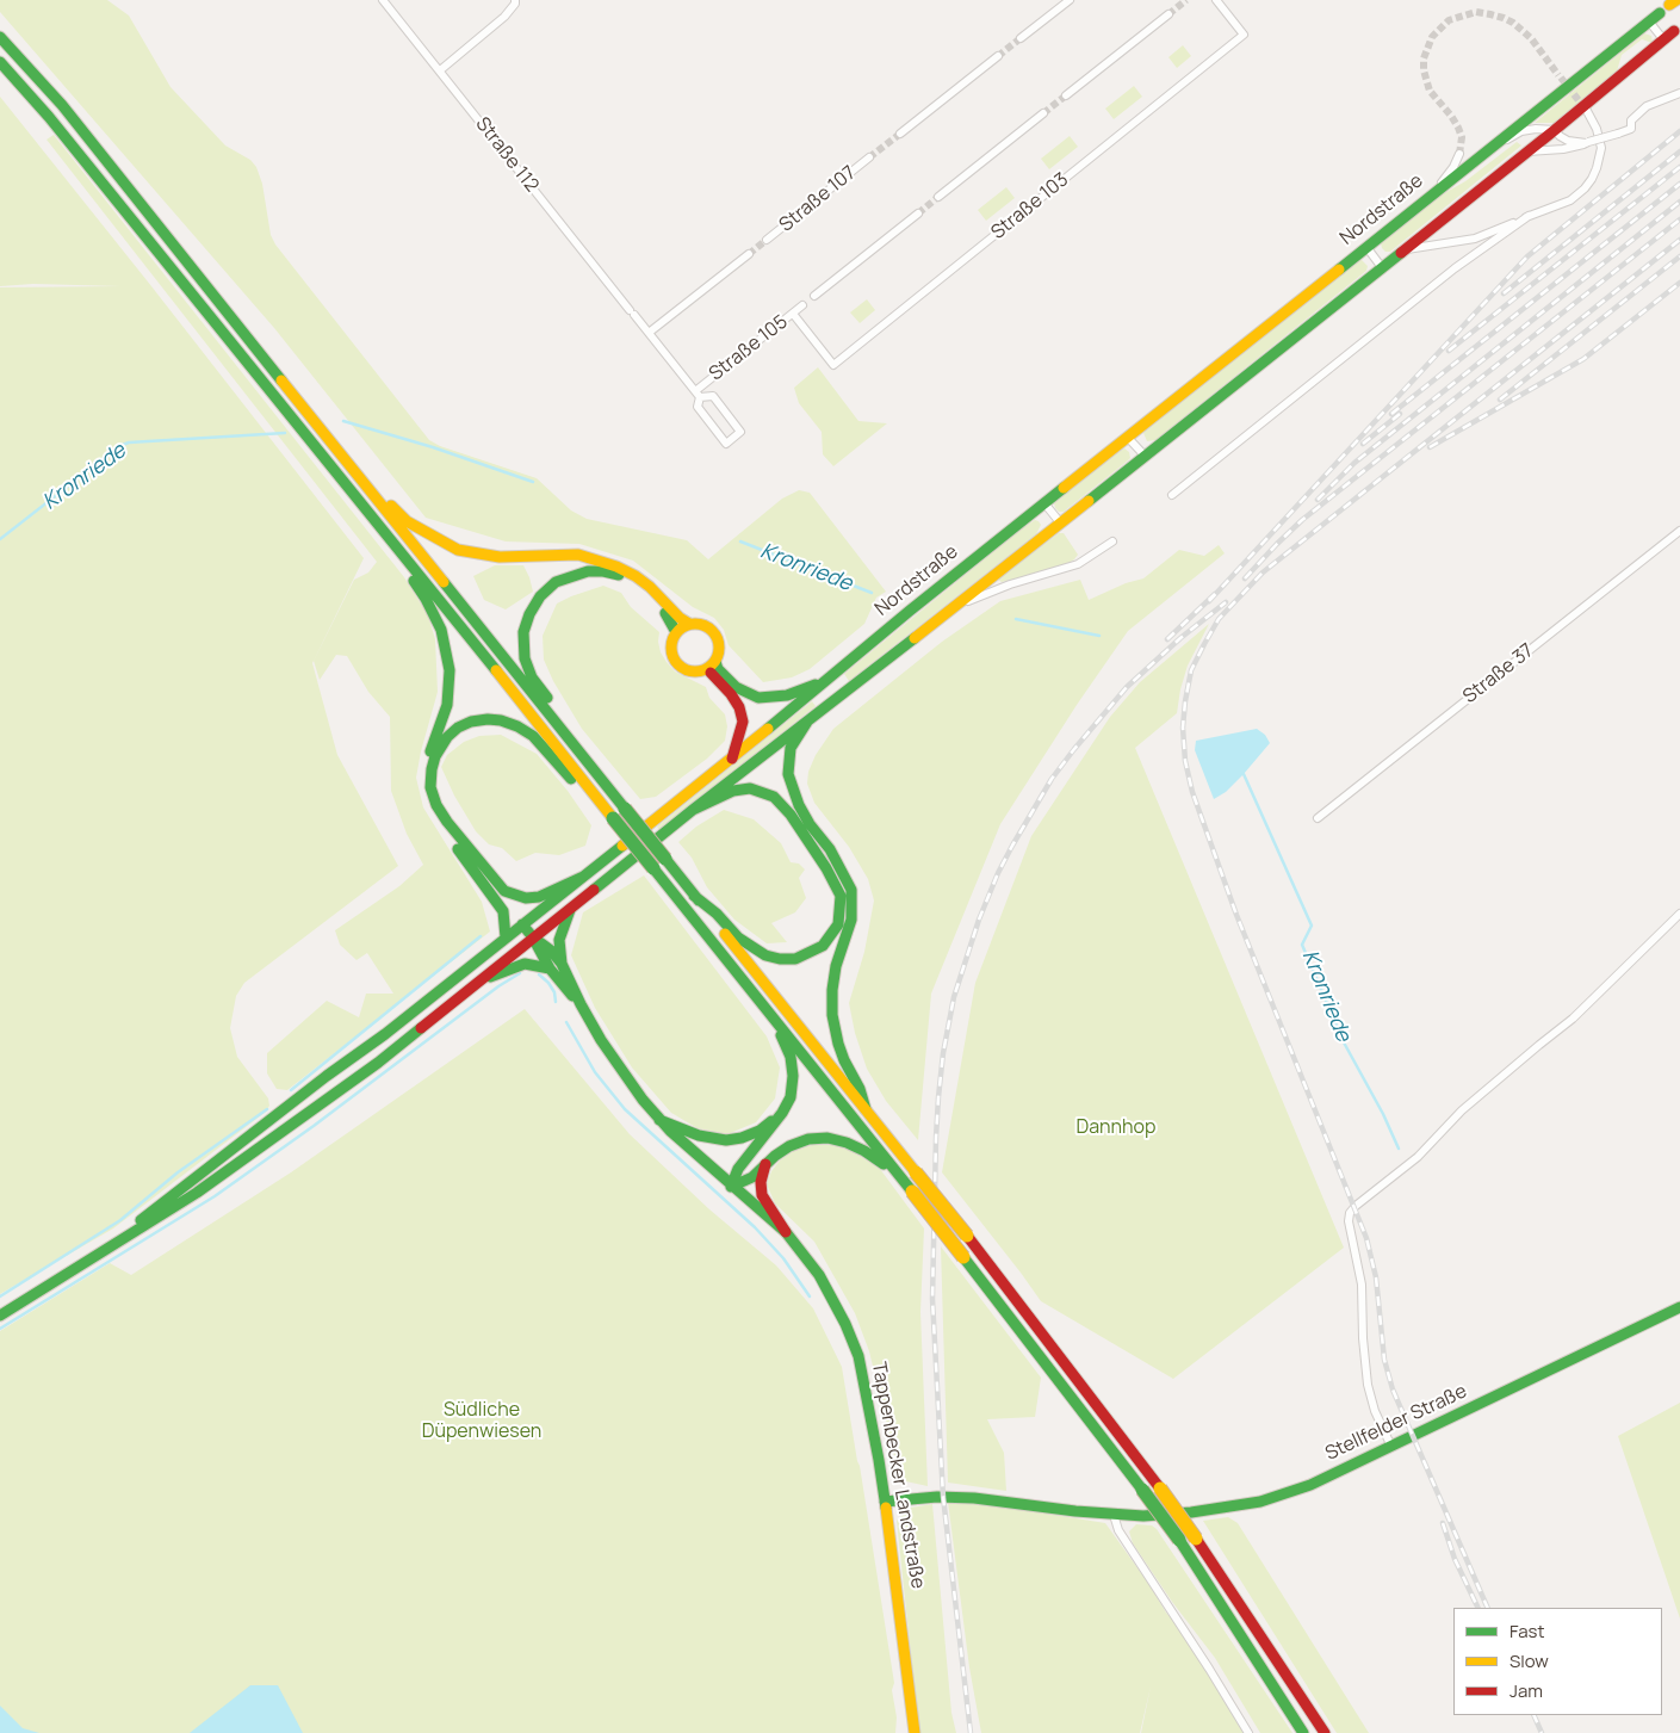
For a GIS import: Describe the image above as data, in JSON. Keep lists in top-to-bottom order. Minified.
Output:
{"streets":{"main road":["Nordstraße","Stellfelder Straße","Tappenbecker Landstraße"],"street":["Straße 112","Straße 107","Straße 103","Straße 105","Straße 37"]},"crossings":[["Straße 112","Straße 105"],["Straße 103","Straße 105"],["Stellfelder Straße","Tappenbecker Landstraße"]],"water":["Kronriede"],"parks":["Dannhop","Südliche Düpenwiesen"],"legend":["Fast","Slow","Jam"]}
